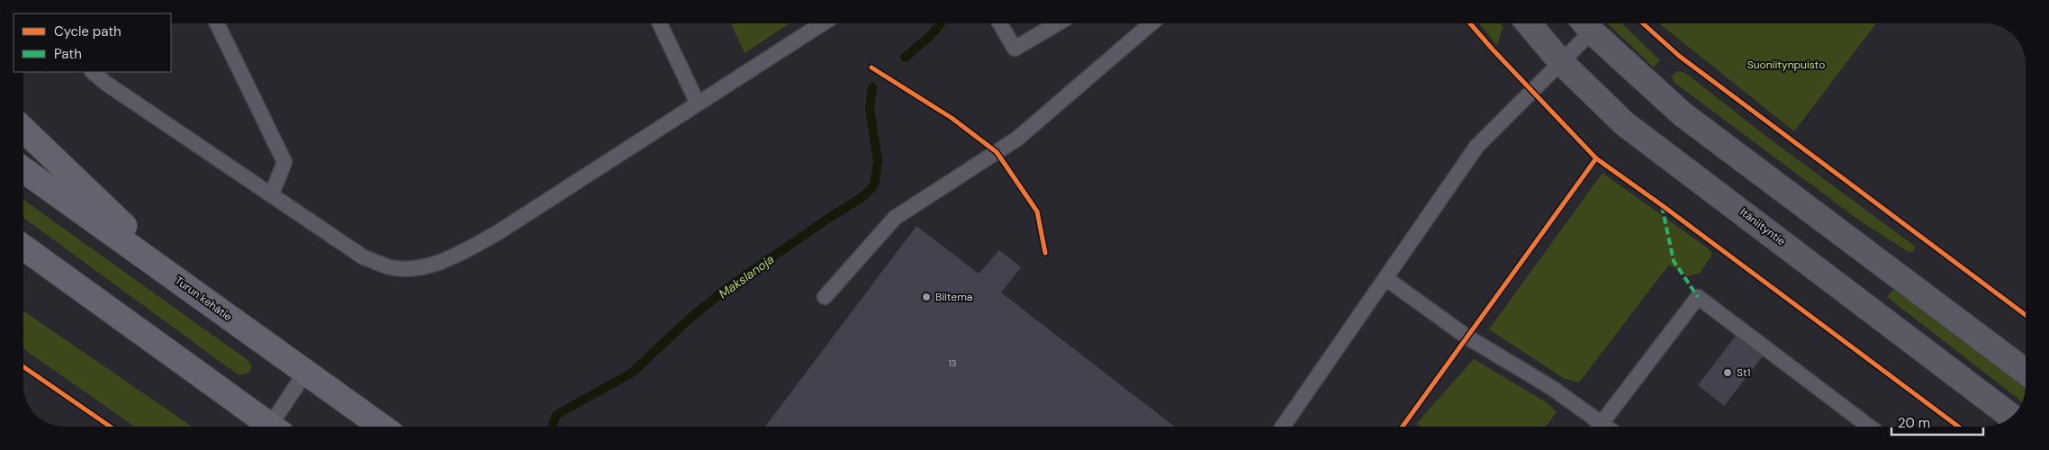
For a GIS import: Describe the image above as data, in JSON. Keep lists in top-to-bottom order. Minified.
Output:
{"streets":{"highway":["Turun kehätie"],"street":["Itäniityntie"]},"water":["Makslanoja"],"parks":["Suoniitynpuisto"],"places":["Biltema","St1"],"house_numbers":["13"],"legend":["Cycle path","Path"],"scale_bar":"20 m"}
